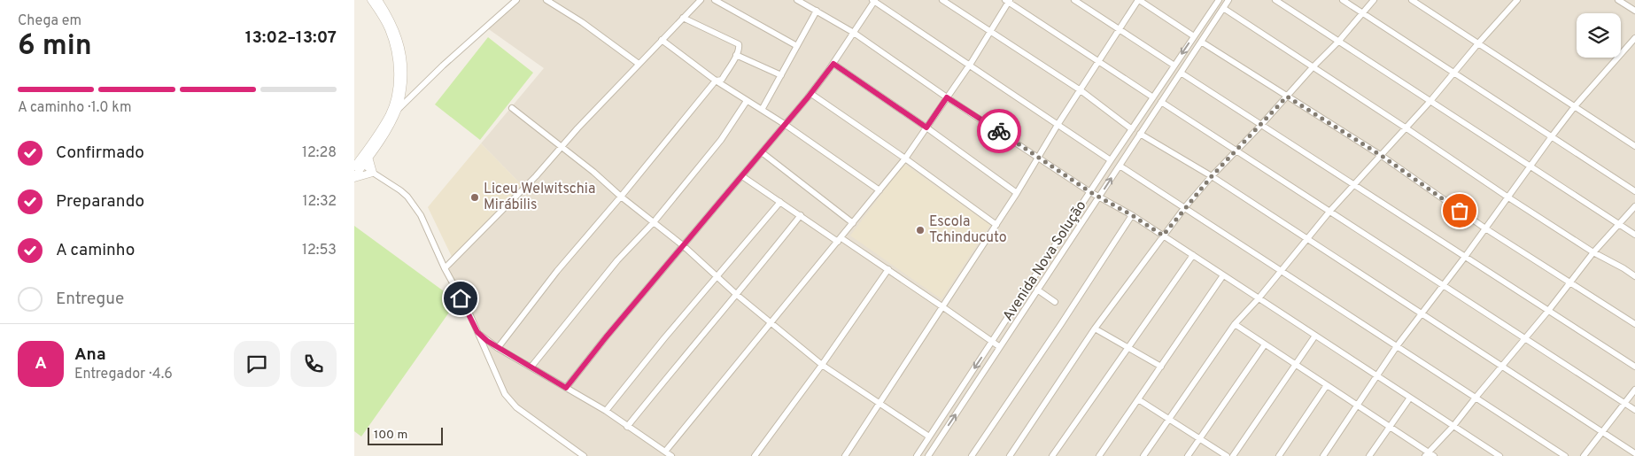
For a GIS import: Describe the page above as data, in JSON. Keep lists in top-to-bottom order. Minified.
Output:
{"streets":{"street":["Avenida Nova Solução"]},"places":["Liceu Welwitschia Mirábilis","Escola Tchinducuto"],"scale_bar":"100 m","page":{"heading":["6 min","Chega em","13:02–13:07"],"panel":["Ana","Entregador · 4.6"],"bar":"A caminho · 1.0 km","list":[["Confirmado","12:28"],["Preparando","12:32"],["A caminho","12:53"],"Entregue"],"round":"A","scale":"100 m"}}
